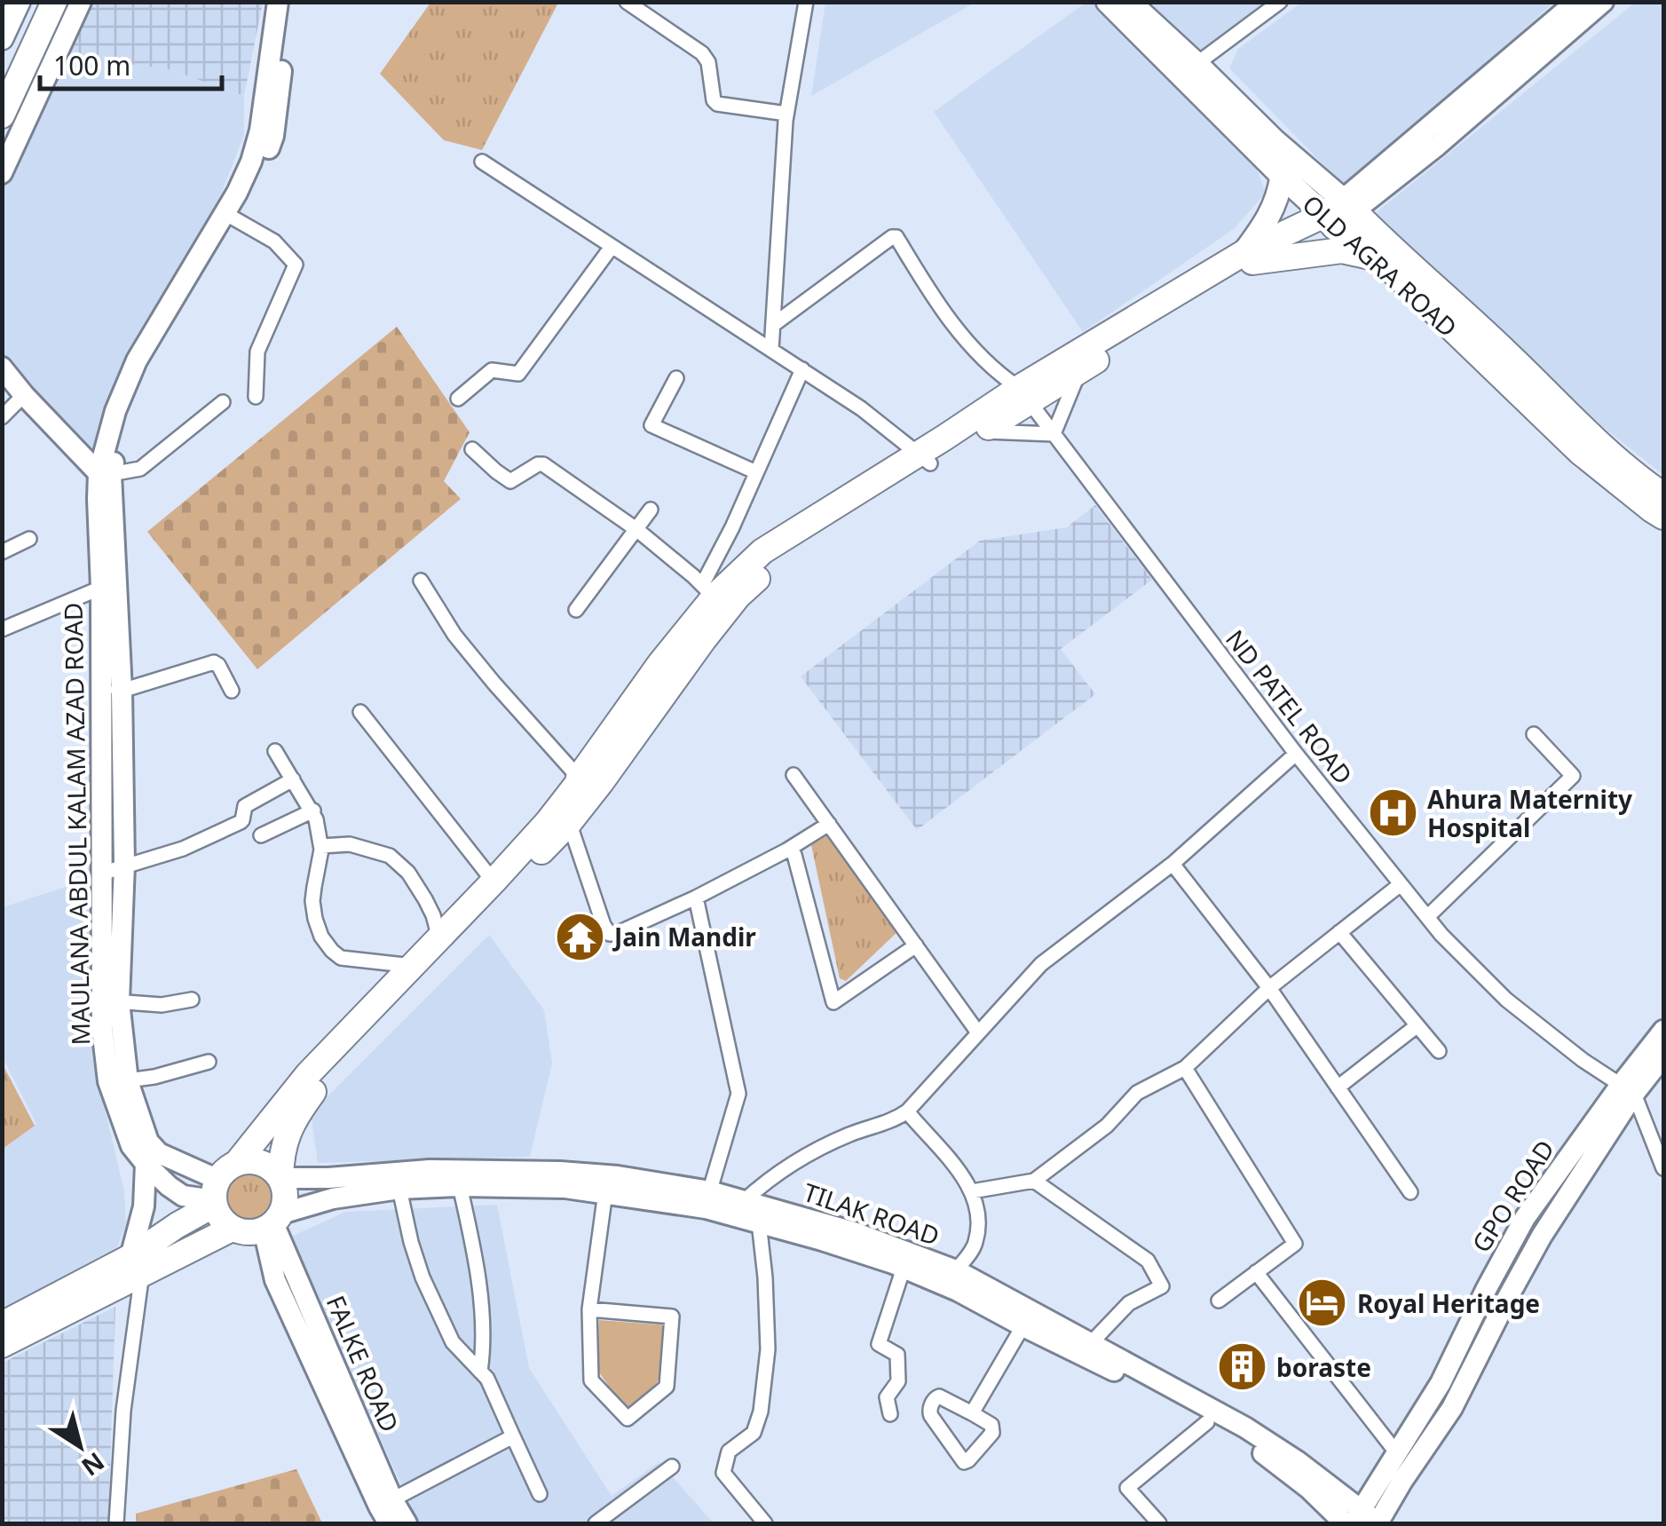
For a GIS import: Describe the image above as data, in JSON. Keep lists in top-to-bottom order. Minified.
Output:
{"streets":{"highway":["OLD AGRA ROAD"],"street":["ND PATEL ROAD","MAULANA ABDUL KALAM AZAD ROAD","GPO ROAD","TILAK ROAD","FALKE ROAD"]},"crossings":[["ND PATEL ROAD","GPO ROAD"],["MAULANA ABDUL KALAM AZAD ROAD","TILAK ROAD"],["MAULANA ABDUL KALAM AZAD ROAD","FALKE ROAD"],["GPO ROAD","TILAK ROAD"],["TILAK ROAD","FALKE ROAD"]],"places":{"hospital":["Ahura Maternity Hospital"],"temple":["Jain Mandir"],"hotel":["Royal Heritage"],"building":["boraste"]},"scale_bar":"100 m","north":"bottom right"}
